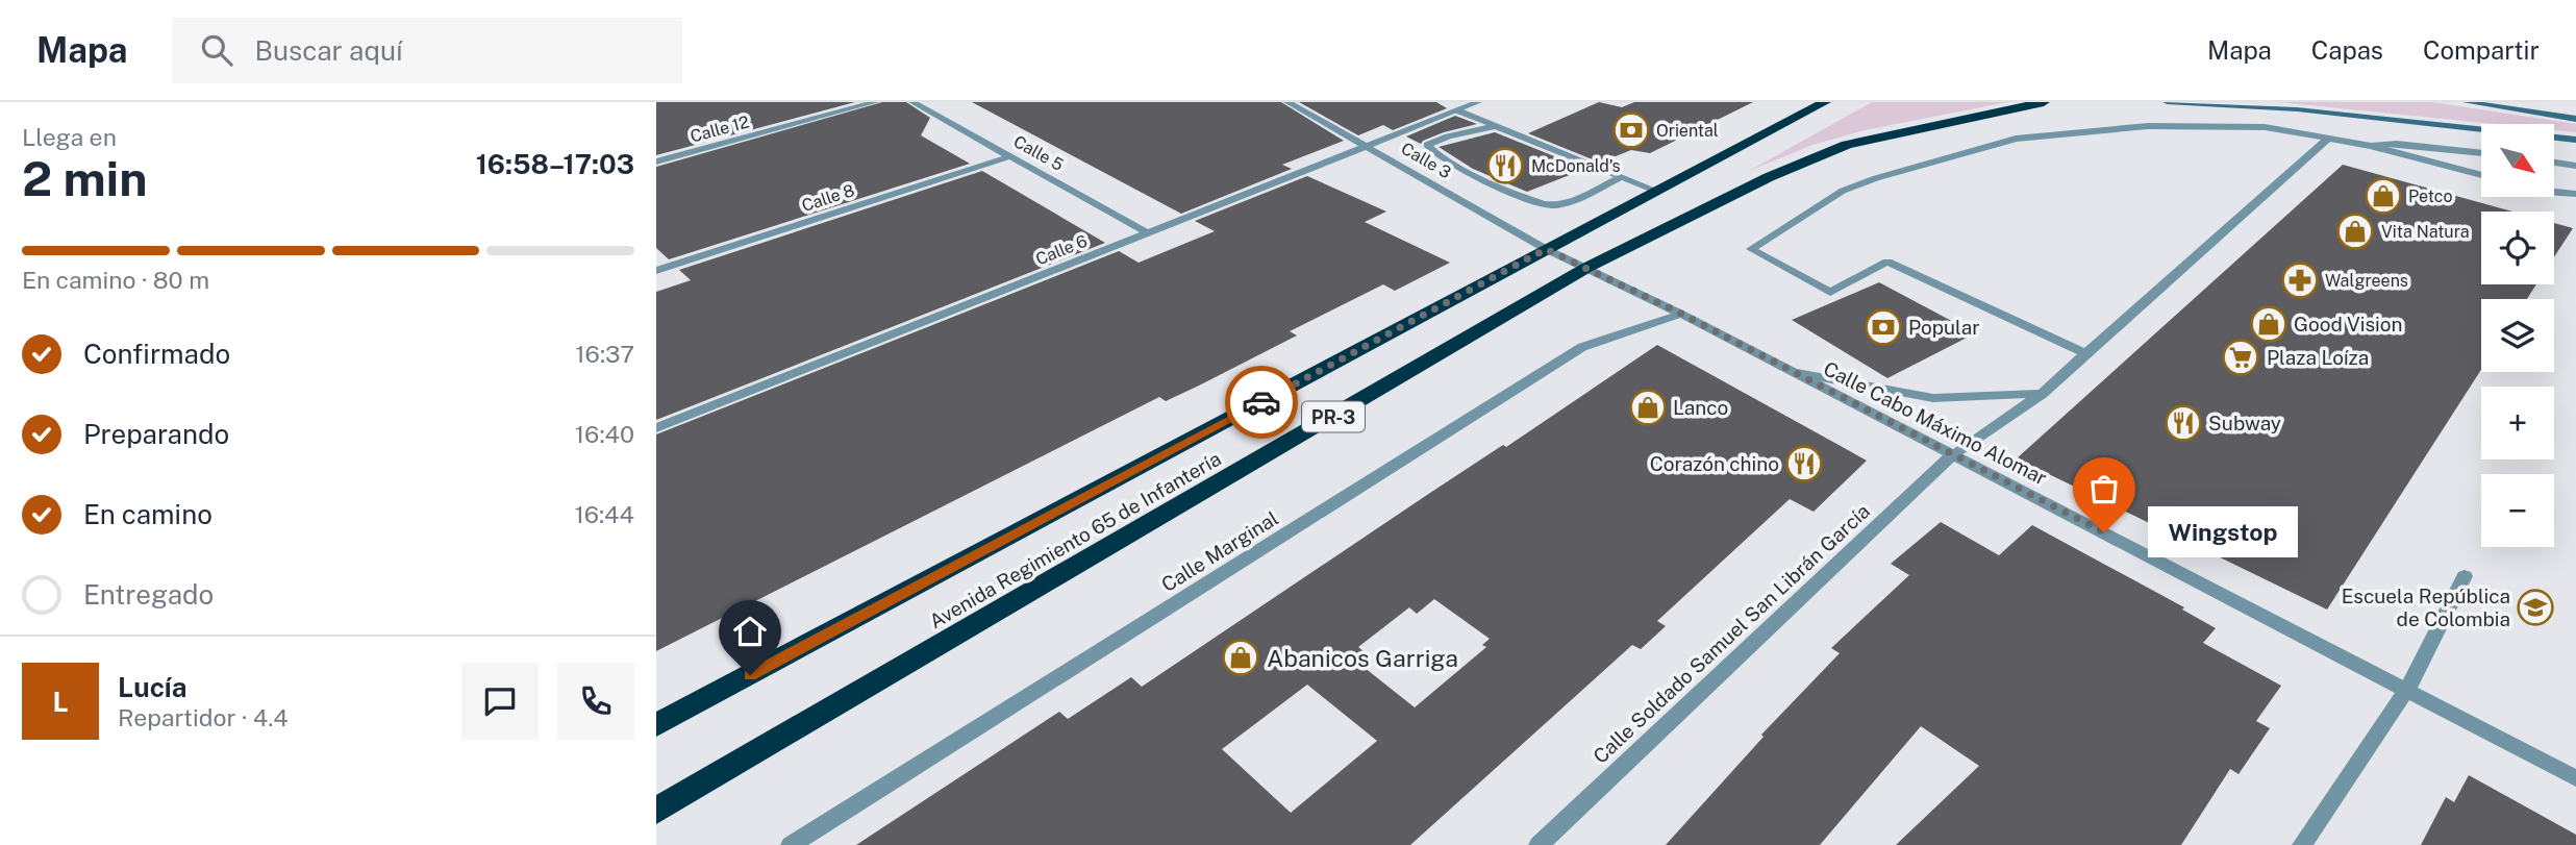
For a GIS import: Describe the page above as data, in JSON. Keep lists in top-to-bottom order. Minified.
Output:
{"streets":{"highway":["PR-3","Avenida Regimiento 65 de Infantería"],"street":["Calle 12","Calle 5","Calle 3","Calle 8","Calle 6","Calle Cabo Máximo Alomar","Calle Marginal","Calle Soldado Samuel San Librán García"]},"crossings":[["Calle 5","Calle 8"],["Calle 5","Calle 6"],["Calle 3","Calle 6"],["Calle 3","Calle Cabo Máximo Alomar"],["Calle 3","Avenida Regimiento 65 de Infantería"],["Calle Cabo Máximo Alomar","Avenida Regimiento 65 de Infantería"],["Calle Cabo Máximo Alomar","Calle Marginal"],["Calle Cabo Máximo Alomar","Calle Soldado Samuel San Librán García"]],"places":{"bank":["Oriental","Popular"],"restaurant":["McDonald's","Subway","Corazón chino"],"shop":["Petco","Vita Natura","Good Vision","Lanco","Abanicos Garriga"],"pharmacy":["Walgreens"],"supermarket":["Plaza Loíza"],"other":["Wingstop"],"school or university":["Escuela República de Colombia"]},"north":"bottom right","page":{"header":"Mapa","search":"Buscar aquí","nav":["Mapa","Capas","Compartir"],"heading":["2 min","Llega en","16:58–17:03"],"panel":["Lucía","Repartidor · 4.4"],"map_buttons":["+","−"],"bar":"En camino · 80 m","list":[["Confirmado","16:37"],["Preparando","16:40"],["En camino","16:44"],"Entregado"],"bubble":"Wingstop","round":"L"}}
